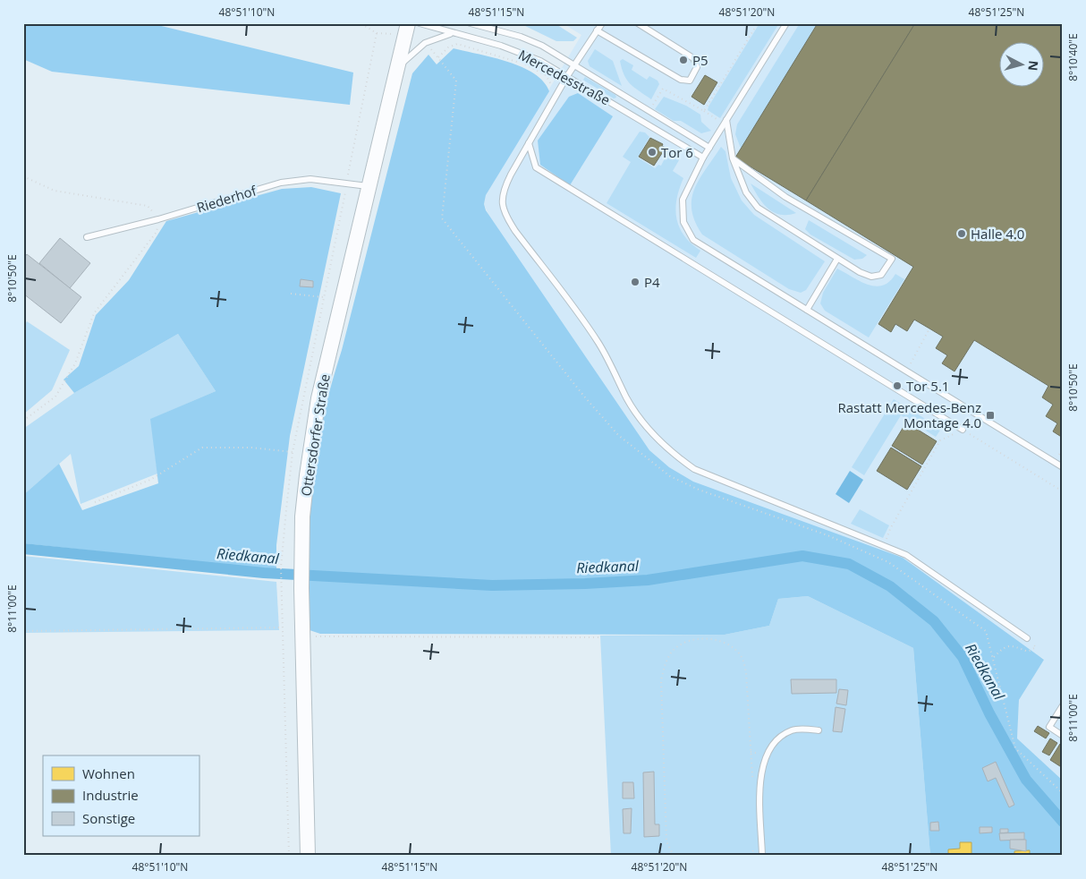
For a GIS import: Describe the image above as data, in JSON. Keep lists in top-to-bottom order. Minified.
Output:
{"streets":{"street":["Ottersdorfer Straße"],"lane":["Mercedesstraße","Riederhof"]},"crossings":[["Riederhof","Ottersdorfer Straße"]],"water":["Riedkanal"],"places":{"other":["P5","Tor 6","Halle 4.0","P4","Tor 5.1"],"transit":["Rastatt Mercedes-Benz Montage 4.0"]},"legend":["Wohnen","Industrie","Sonstige"],"north":"right","coordinates":["48°51'10\"N","48°51'15\"N","48°51'20\"N","48°51'25\"N","8°10'40\"E","8°10'50\"E","8°11'00\"E"]}
